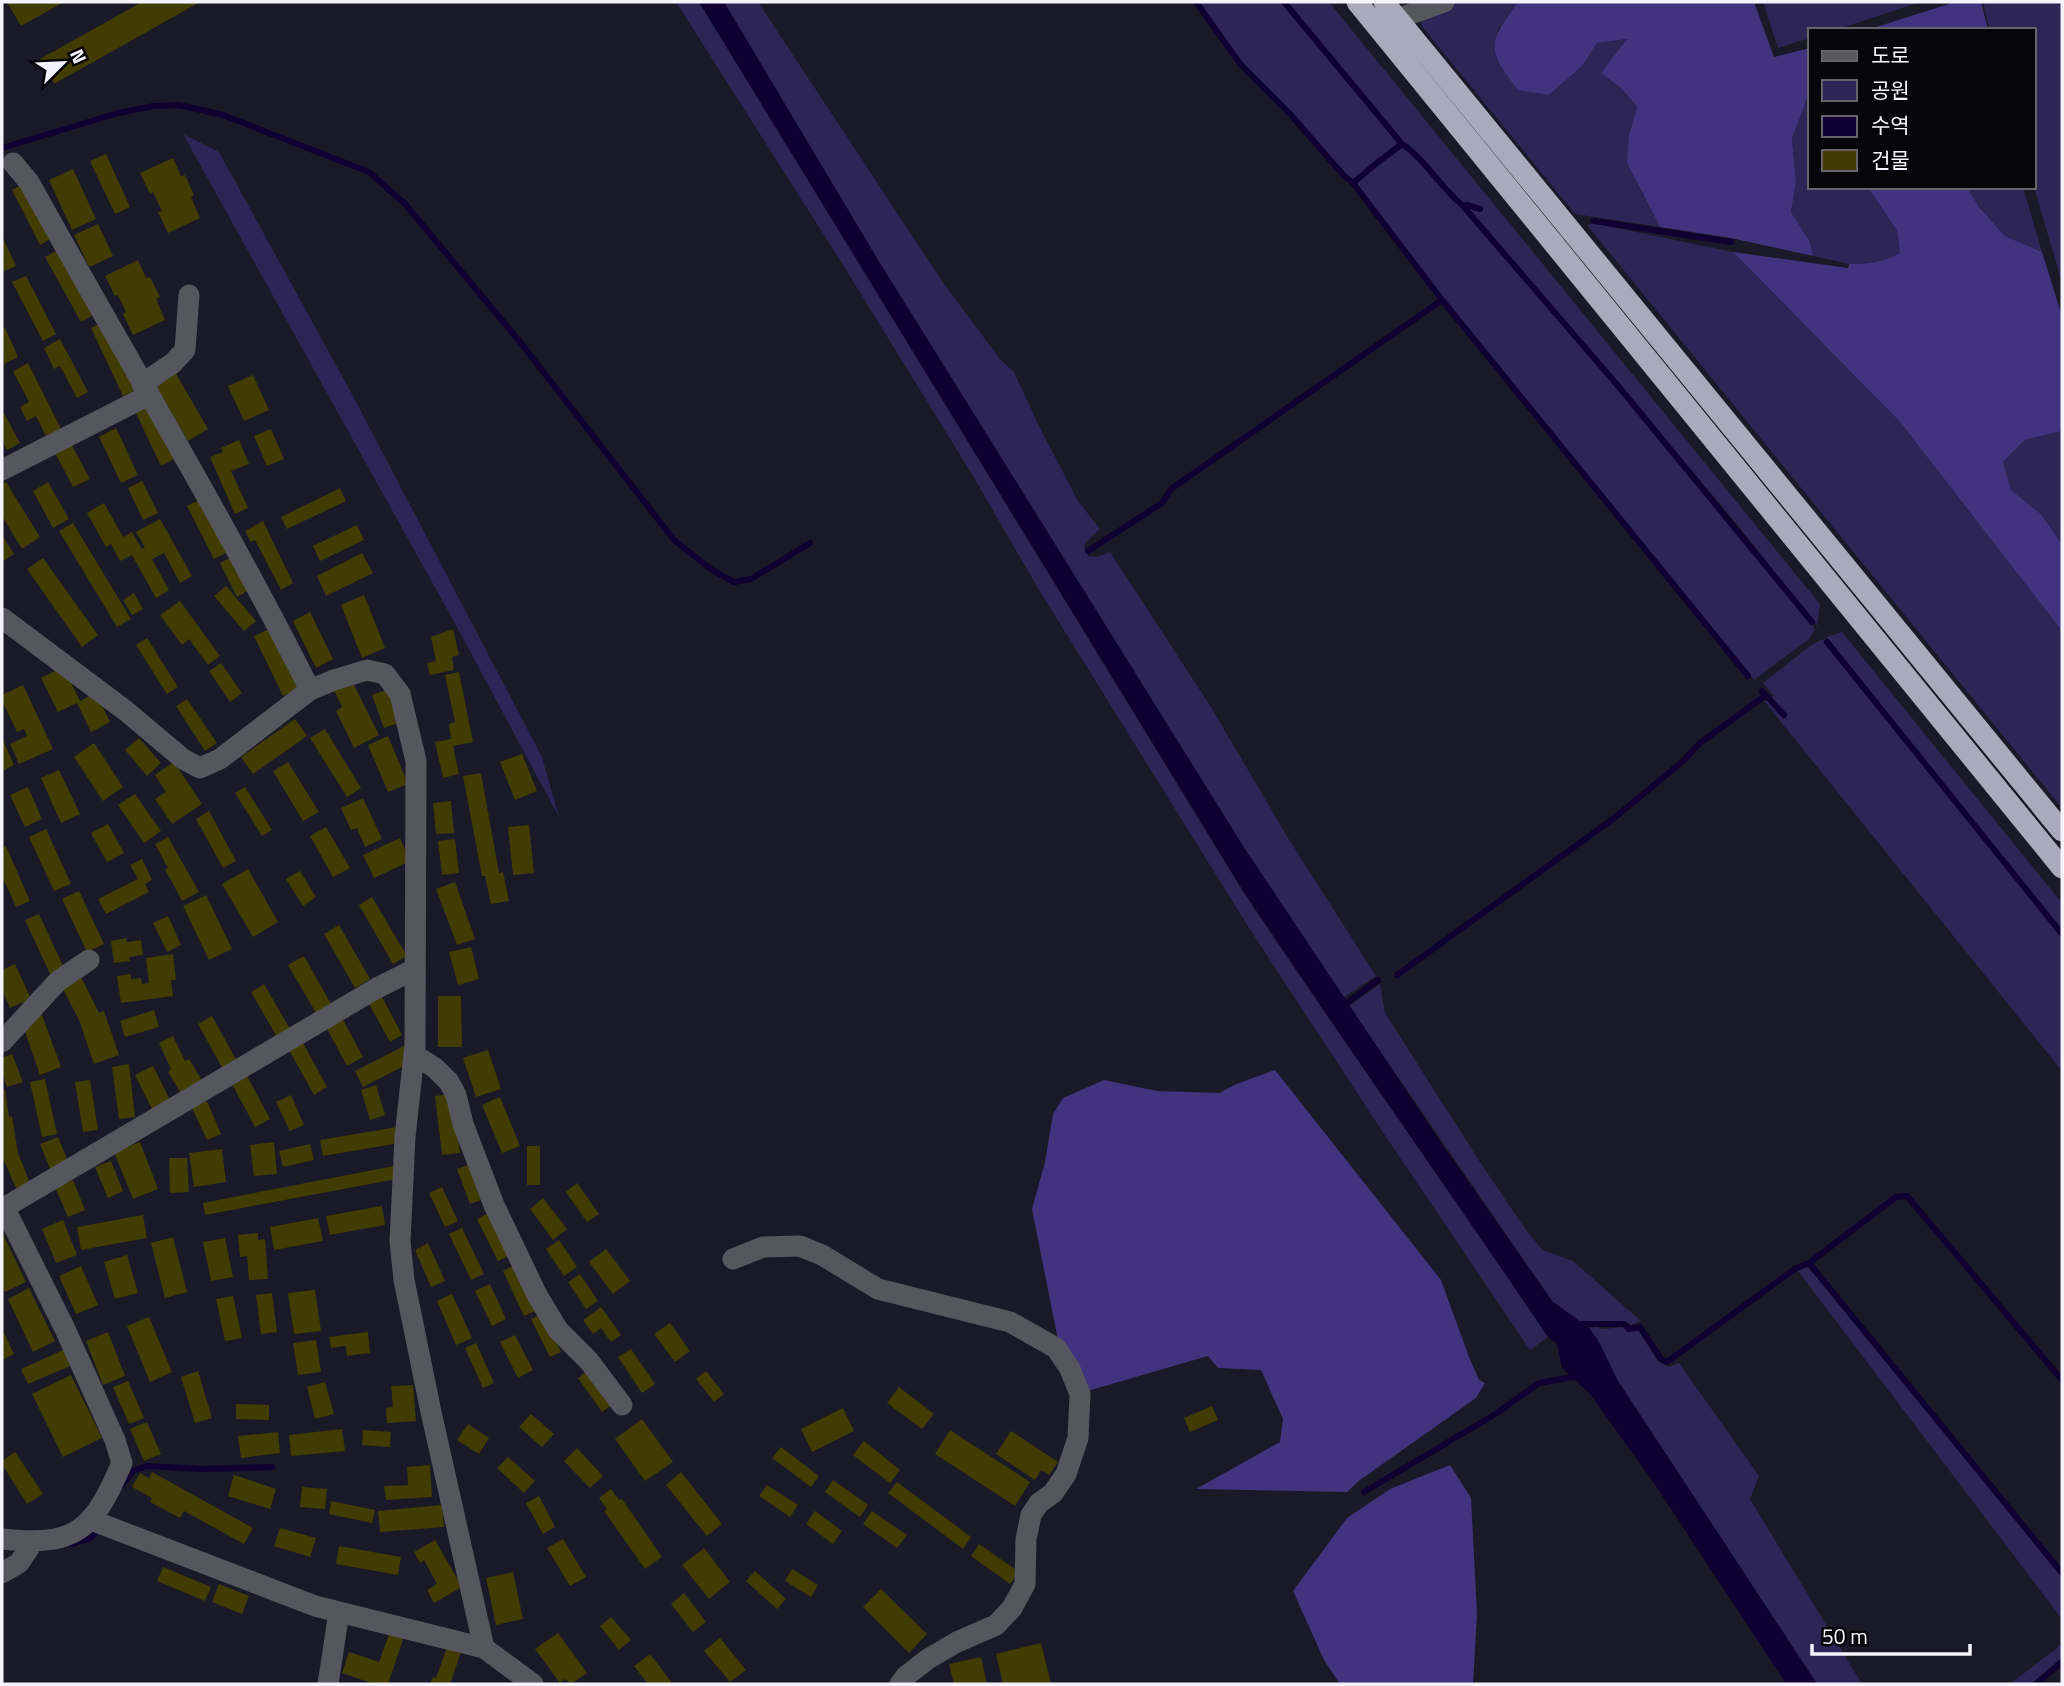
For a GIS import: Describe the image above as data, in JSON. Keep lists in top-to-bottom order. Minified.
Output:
{"legend":["도로","공원","수역","건물"],"scale_bar":"50 m","north":"top right"}
